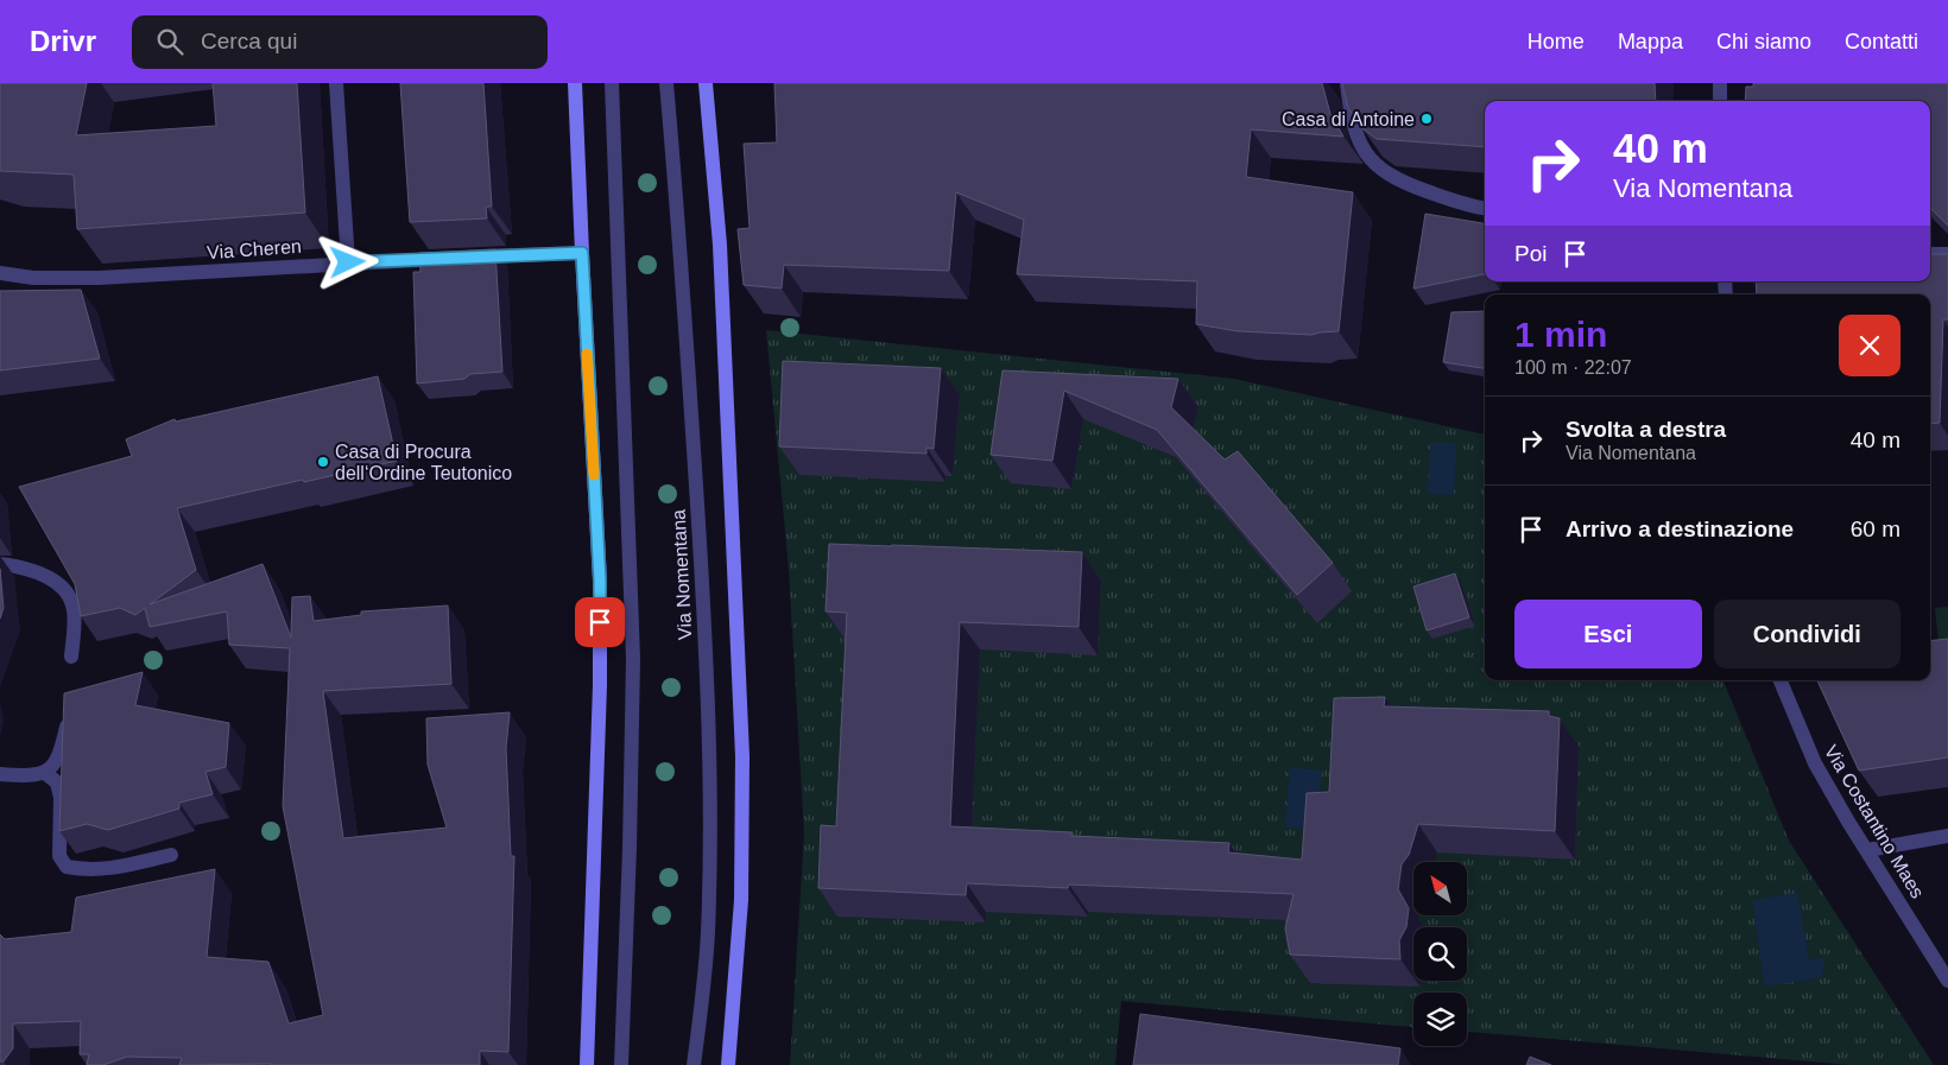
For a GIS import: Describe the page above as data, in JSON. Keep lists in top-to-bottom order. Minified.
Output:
{"streets":{"street":["Via Cheren","Via Nomentana","Via Costantino Maes"]},"places":["Casa di Antoine","Casa di Procura dell‘Ordine Teutonico"],"north":"top left","page":{"header":"Drivr","search":"Cerca qui","nav":["Home","Mappa","Chi siamo","Contatti"],"turn":["40 m","Via Nomentana"],"then":"Poi","heading":["1 min","100 m · 22:07"],"list":[{"name":"Svolta a destra","note":"Via Nomentana","value":"40 m"},{"name":"Arrivo a destinazione","value":"60 m"}],"buttons":["Esci","Condividi"]}}
